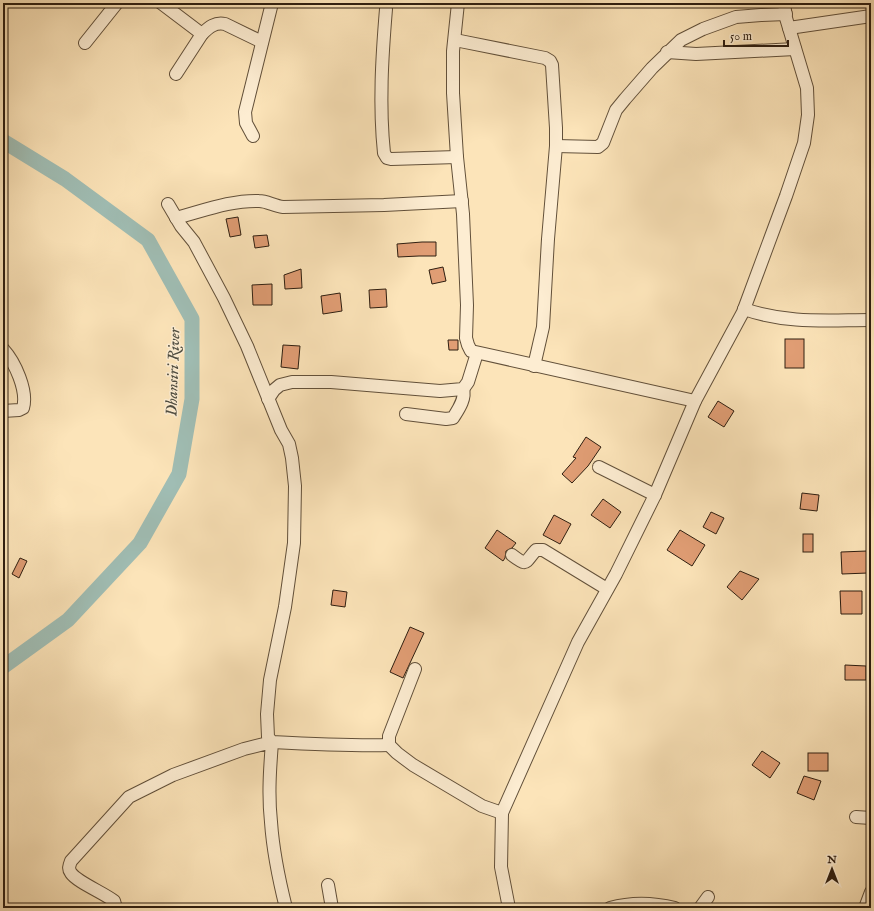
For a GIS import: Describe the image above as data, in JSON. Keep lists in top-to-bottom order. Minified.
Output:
{"water":["Dhansiri River"],"scale_bar":"50 m","north":"top"}
